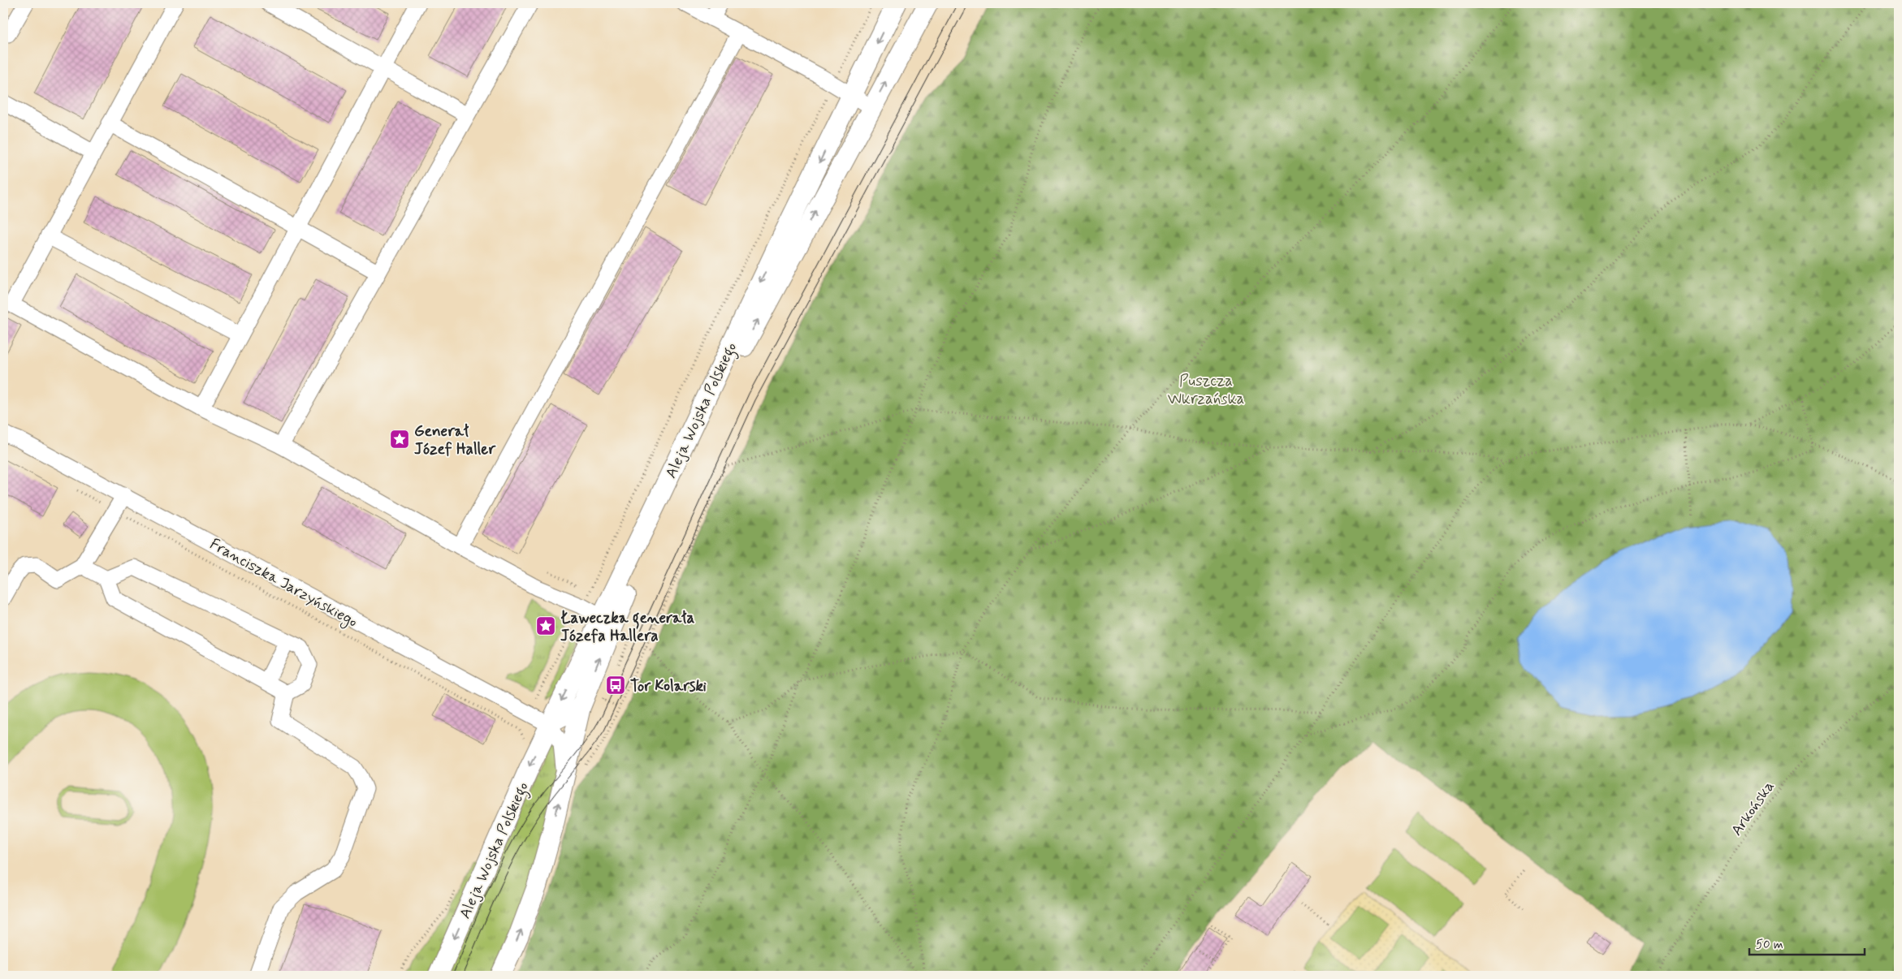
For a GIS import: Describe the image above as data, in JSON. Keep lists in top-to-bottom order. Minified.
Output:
{"streets":{"main road":["Aleja Wojska Polskiego"],"street":["Franciszka Jarzyńskiego"],"path":["Arkońska"]},"crossings":[["Aleja Wojska Polskiego","Franciszka Jarzyńskiego"]],"parks":["Puszcza Wkrzańska"],"places":{"place":["Generał Józef Haller","Ławeczka generała Józefa Hallera"],"bus stop":["Tor Kolarski"]},"scale_bar":"50 m"}
